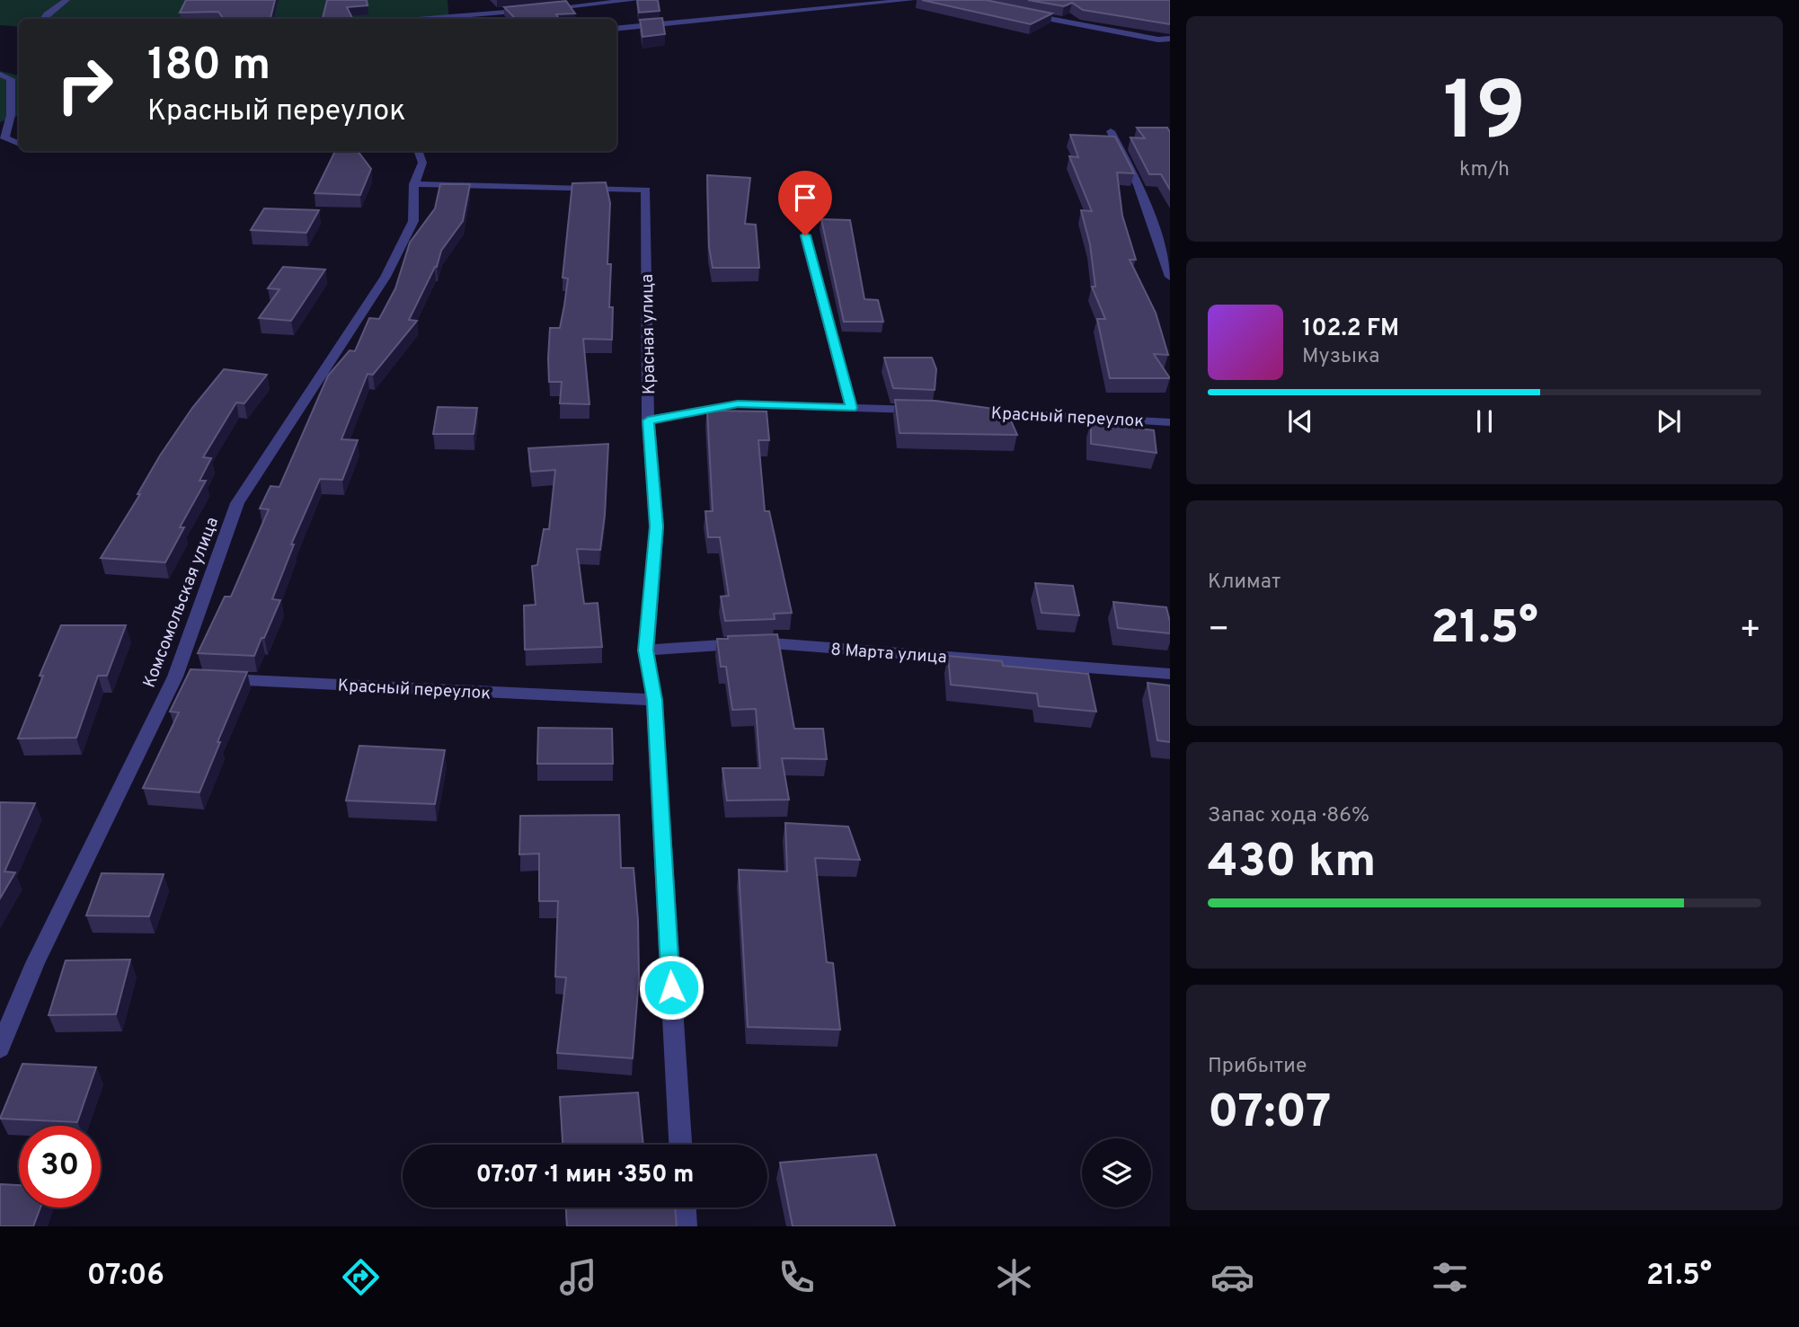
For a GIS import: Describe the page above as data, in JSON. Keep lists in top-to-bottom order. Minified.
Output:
{"streets":{"street":["Красная улица","Красный переулок","Комсомольская улица","8 Марта улица"]},"crossings":[["Красная улица","Красный переулок"],["Красная улица","Комсомольская улица"],["Красная улица","8 Марта улица"]],"page":{"tile":[["19","km/h"],"Климат",["Запас хода · 86%","430 km"],["Прибытие","07:07"]],"turn":["180 m","Красный переулок"],"song":["102.2 FM","Музыка"],"heat":["−","21.5°","+"],"limit":"30","trip":"07:07 · 1 мин · 350 m","tabs":["07:06","21.5°"]}}
